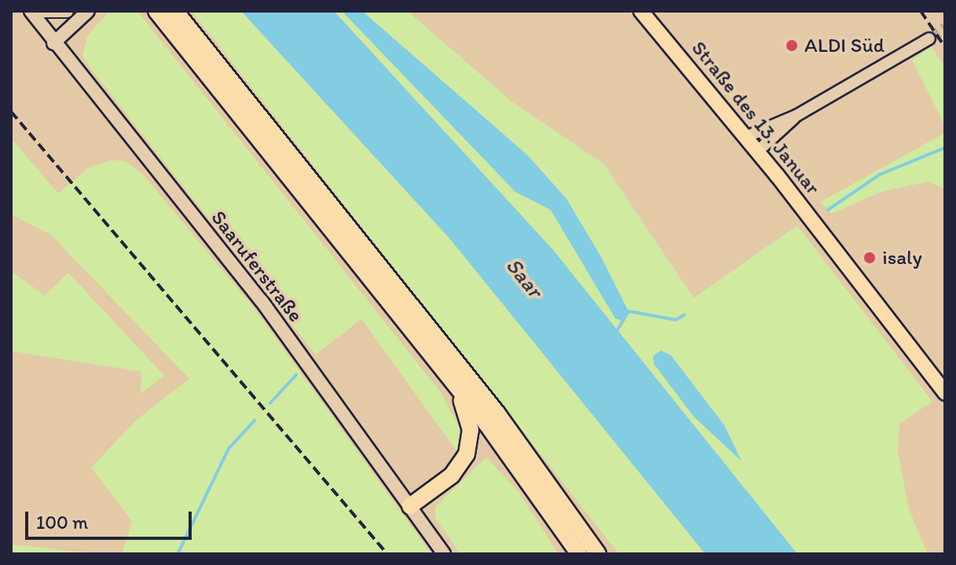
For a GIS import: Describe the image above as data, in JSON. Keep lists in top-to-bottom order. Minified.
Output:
{"streets":{"main road":["Straße des 13. Januar","Saaruferstraße"]},"water":["Saar"],"places":["ALDI Süd","isaly"],"scale_bar":"100 m"}
